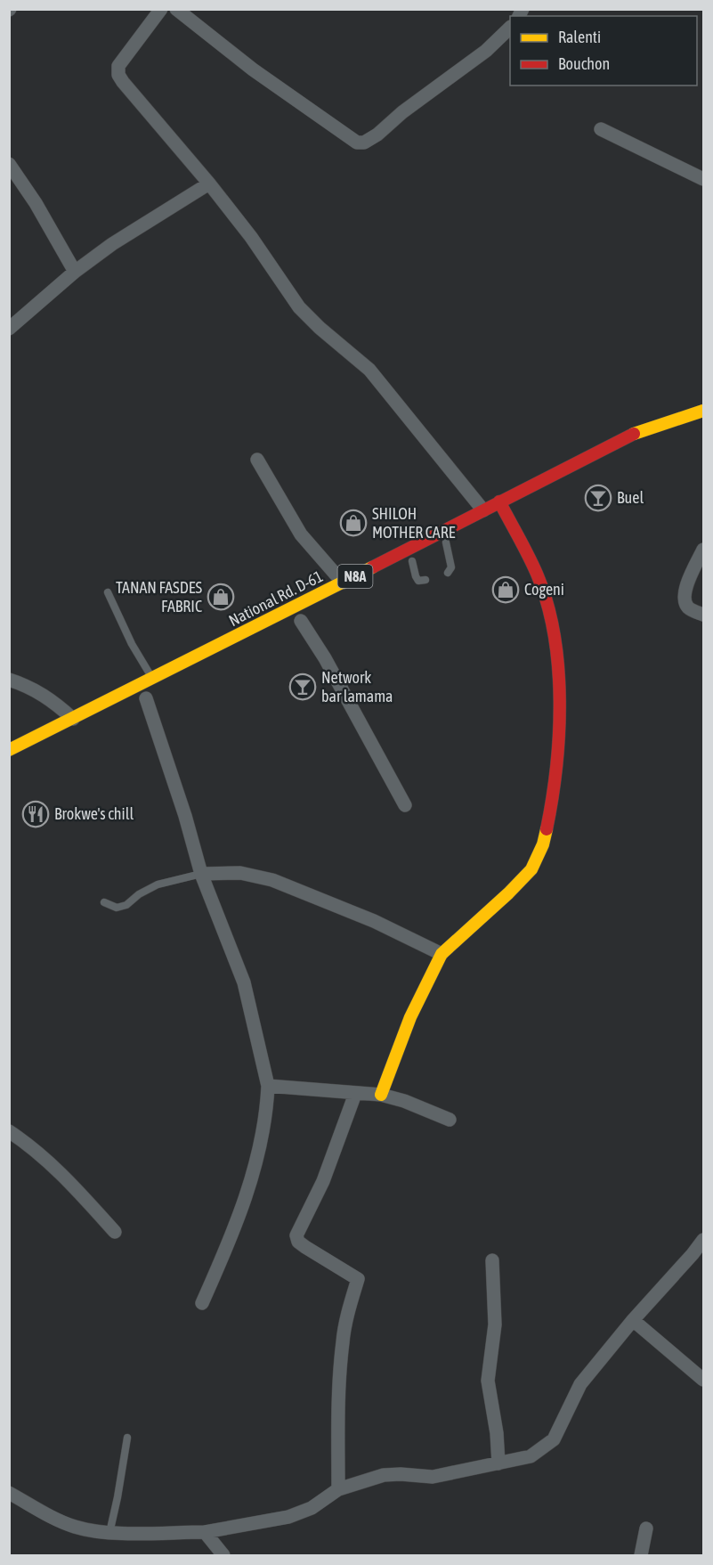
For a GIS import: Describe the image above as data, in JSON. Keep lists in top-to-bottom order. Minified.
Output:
{"streets":{"main road":["N8A","National Rd. D-61"]},"places":{"bar":["Buel","Network bar lamama"],"shop":["SHILOH MOTHER CARE","Cogeni","TANAN FASDES FABRIC"],"restaurant":["Brokwe's chill"]},"legend":["Ralenti","Bouchon"]}
